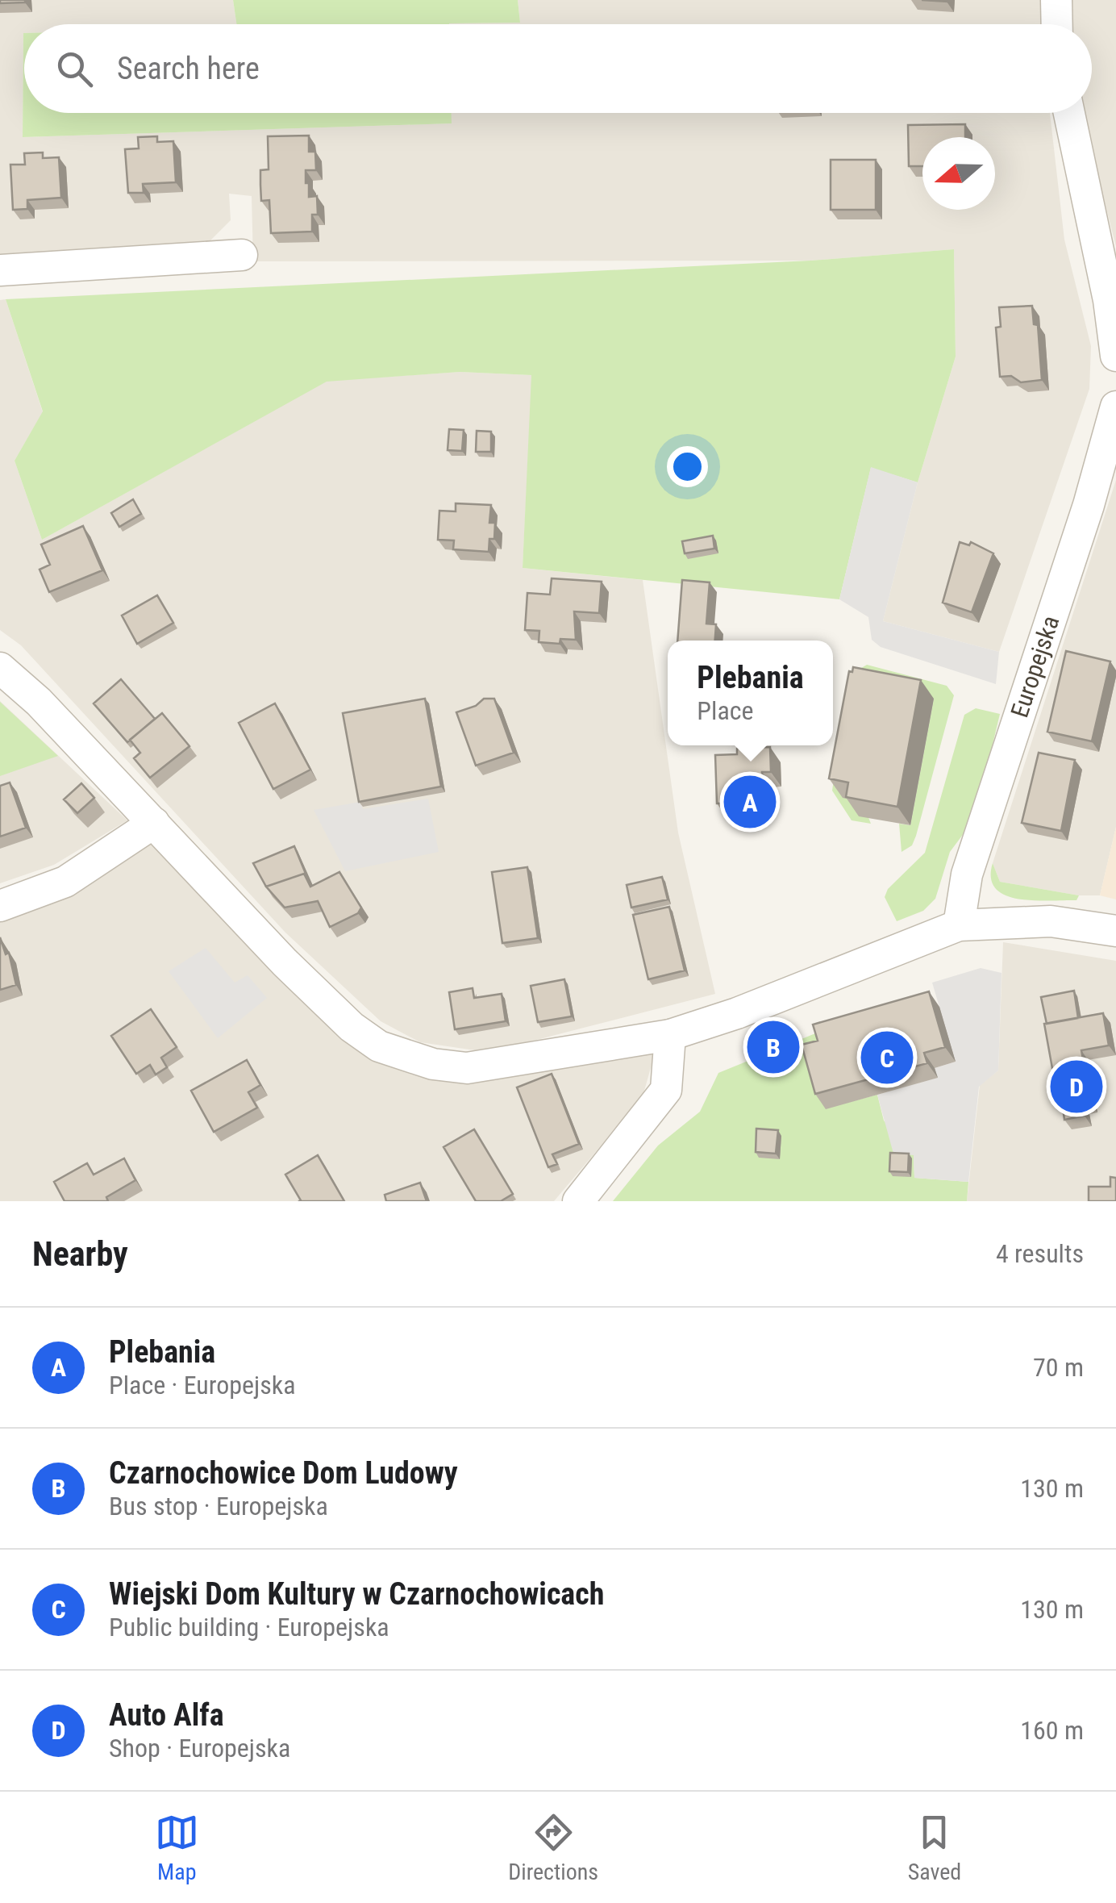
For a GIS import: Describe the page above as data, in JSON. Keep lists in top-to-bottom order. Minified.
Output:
{"streets":{"street":["Europejska"]},"north":"left","page":{"search":"Search here","popup":["Plebania","Place"],"pins":["A","B","C","D"],"heading":["Nearby","4 results"],"list":[{"mark":"A","name":"Plebania","note":"Place · Europejska","value":"70 m"},{"mark":"B","name":"Czarnochowice Dom Ludowy","note":"Bus stop · Europejska","value":"130 m"},{"mark":"C","name":"Wiejski Dom Kultury w Czarnochowicach","note":"Public building · Europejska","value":"130 m"},{"mark":"D","name":"Auto Alfa","note":"Shop · Europejska","value":"160 m"}],"nav":["Map","Directions","Saved"]}}
